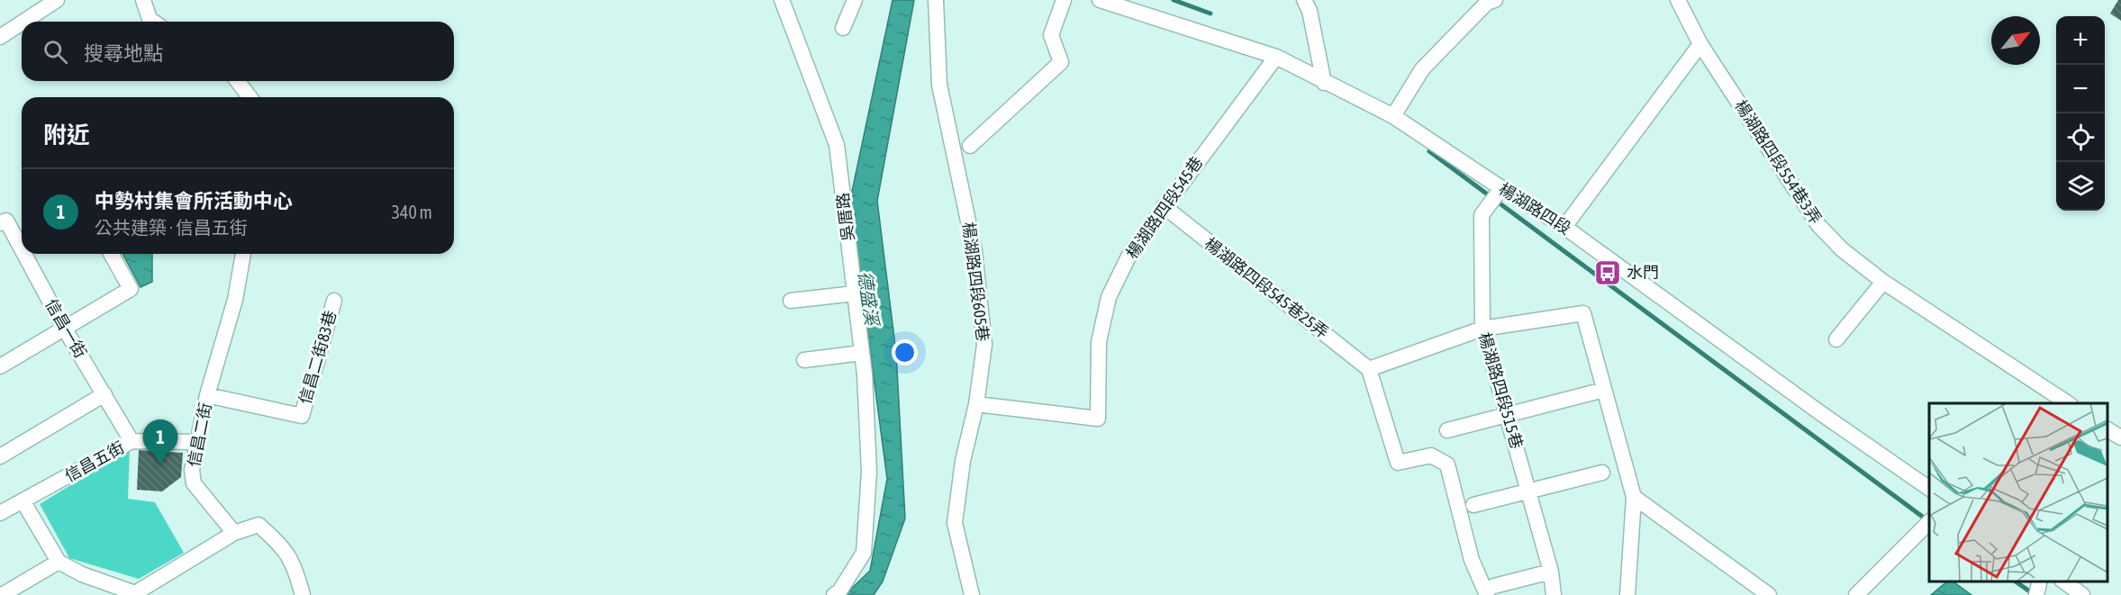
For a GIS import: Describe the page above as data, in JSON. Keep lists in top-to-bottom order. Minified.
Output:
{"streets":{"street":["楊湖路四段554巷3弄","楊湖路四段545巷","楊湖路四段","吳厝路","楊湖路四段605巷","楊湖路四段545巷25弄","信昌一街","信昌二街83巷","楊湖路四段515巷","信昌二街","信昌五街"]},"crossings":[["楊湖路四段545巷","楊湖路四段"],["楊湖路四段545巷","楊湖路四段605巷"],["楊湖路四段545巷","楊湖路四段545巷25弄"],["楊湖路四段","楊湖路四段515巷"],["信昌一街","信昌五街"],["信昌二街83巷","信昌二街"],["信昌二街","信昌五街"]],"water":["德盛溪"],"places":{"bus stop":["水門"]},"north":"top right","page":{"map_buttons":["+","−"],"search":"搜尋地點","heading":"附近","list":[{"mark":"1","name":"中勢村集會所活動中心","note":"公共建築 · 信昌五街","value":"340 m"}],"pins":"1"}}
